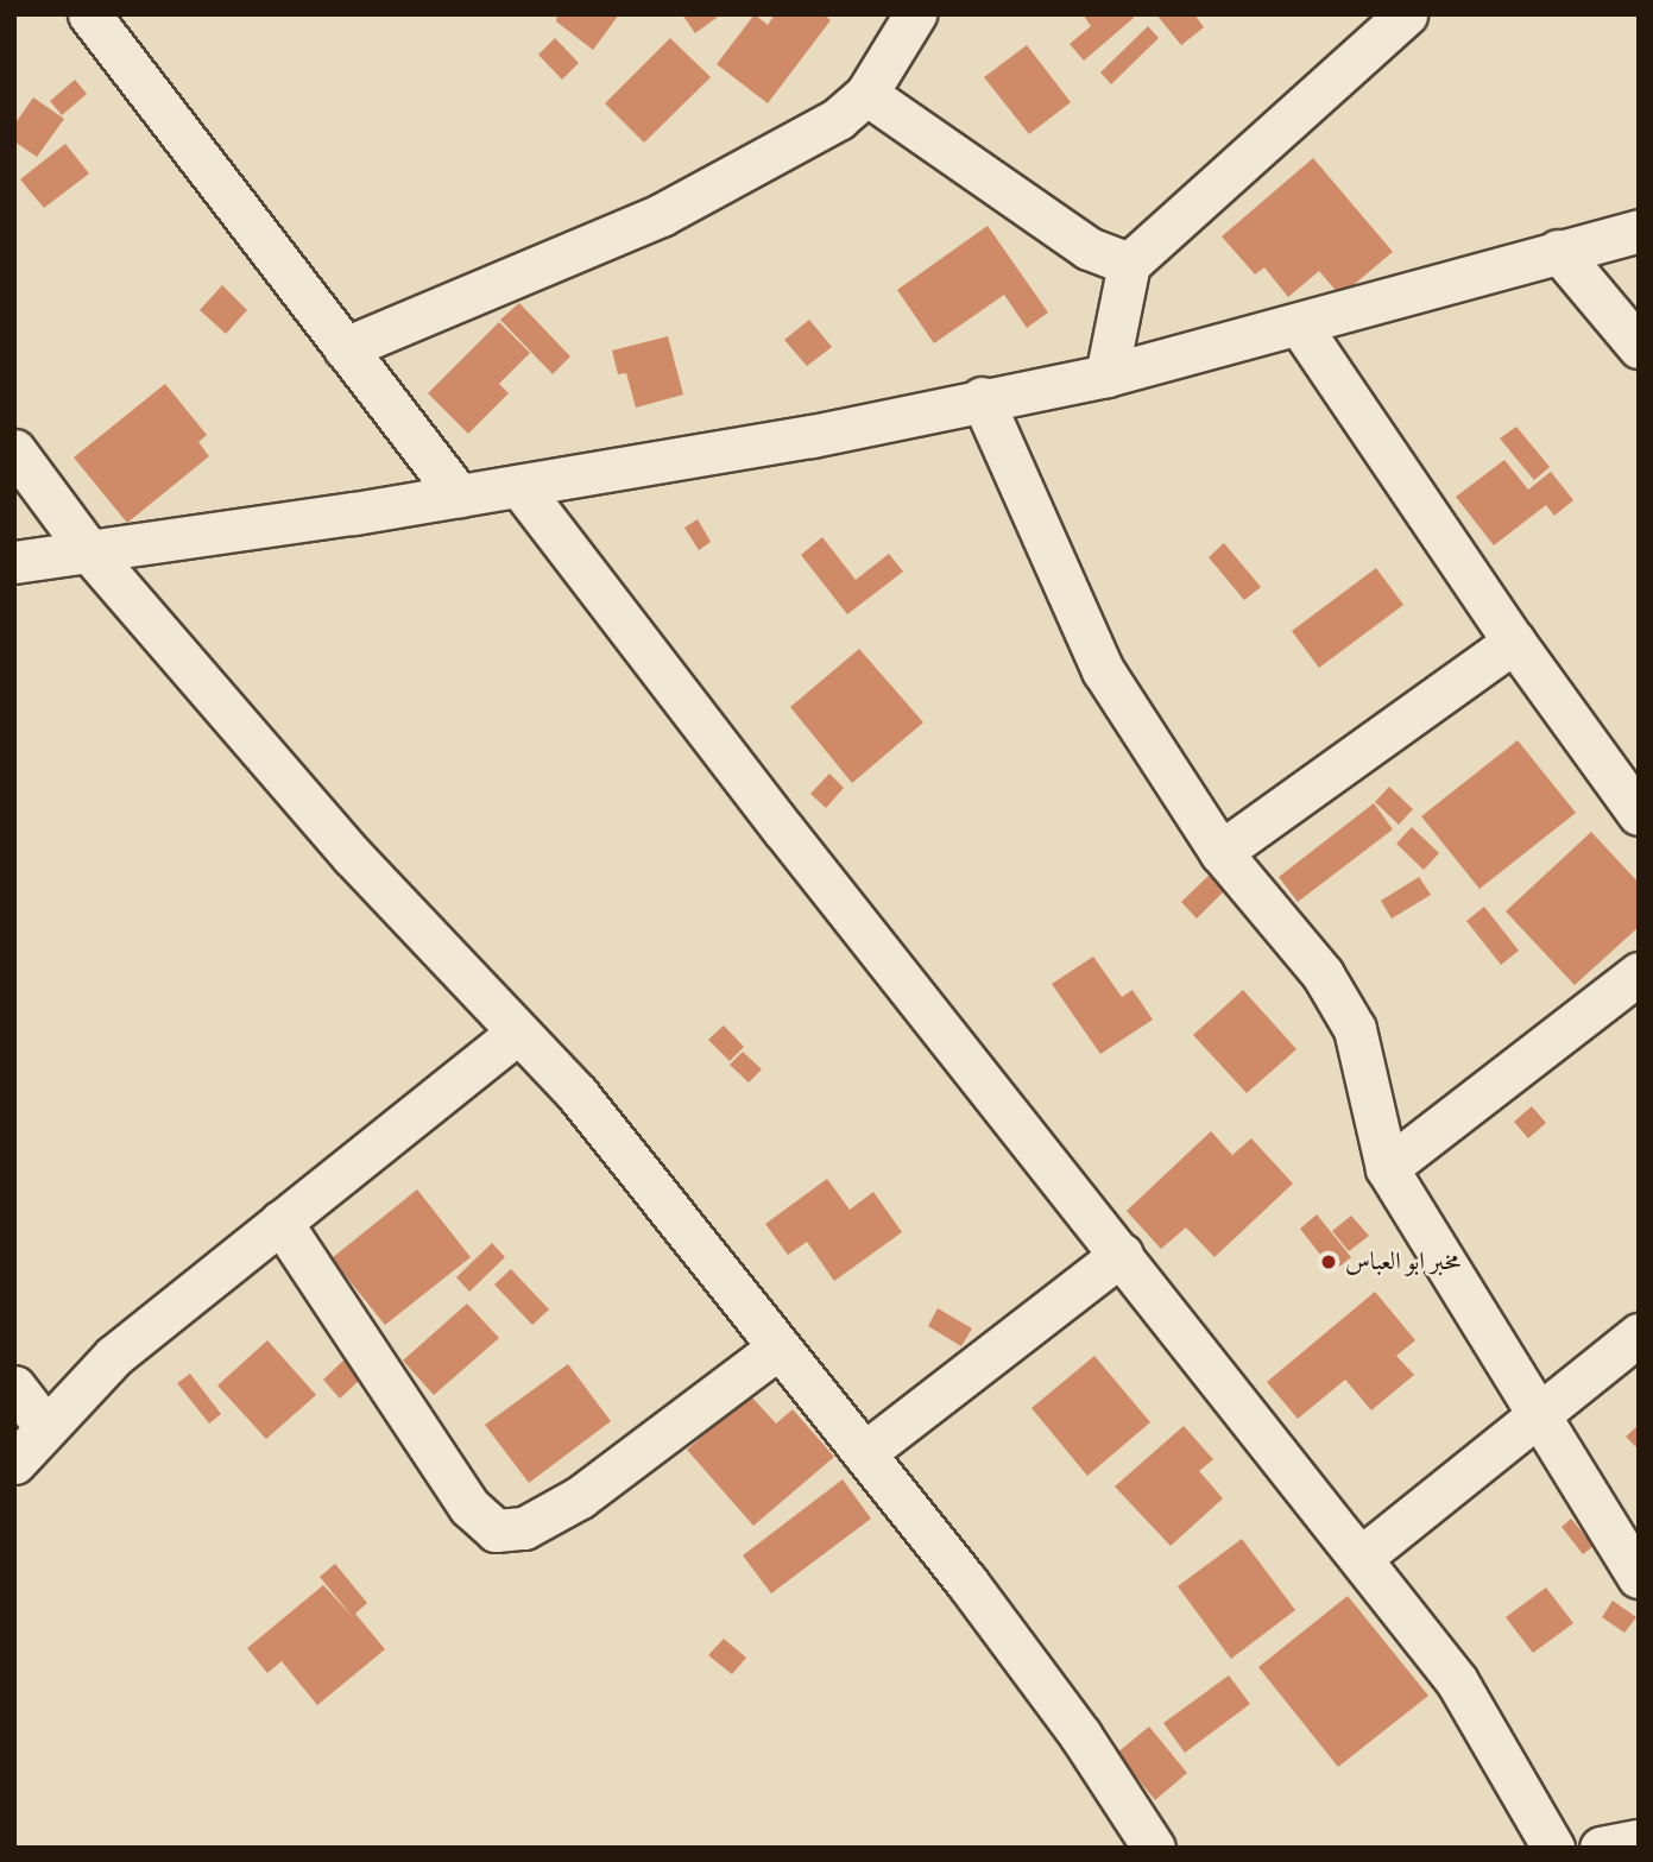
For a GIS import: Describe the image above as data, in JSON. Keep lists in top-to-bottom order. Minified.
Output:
{"places":["مخبر ابو العباس"]}
